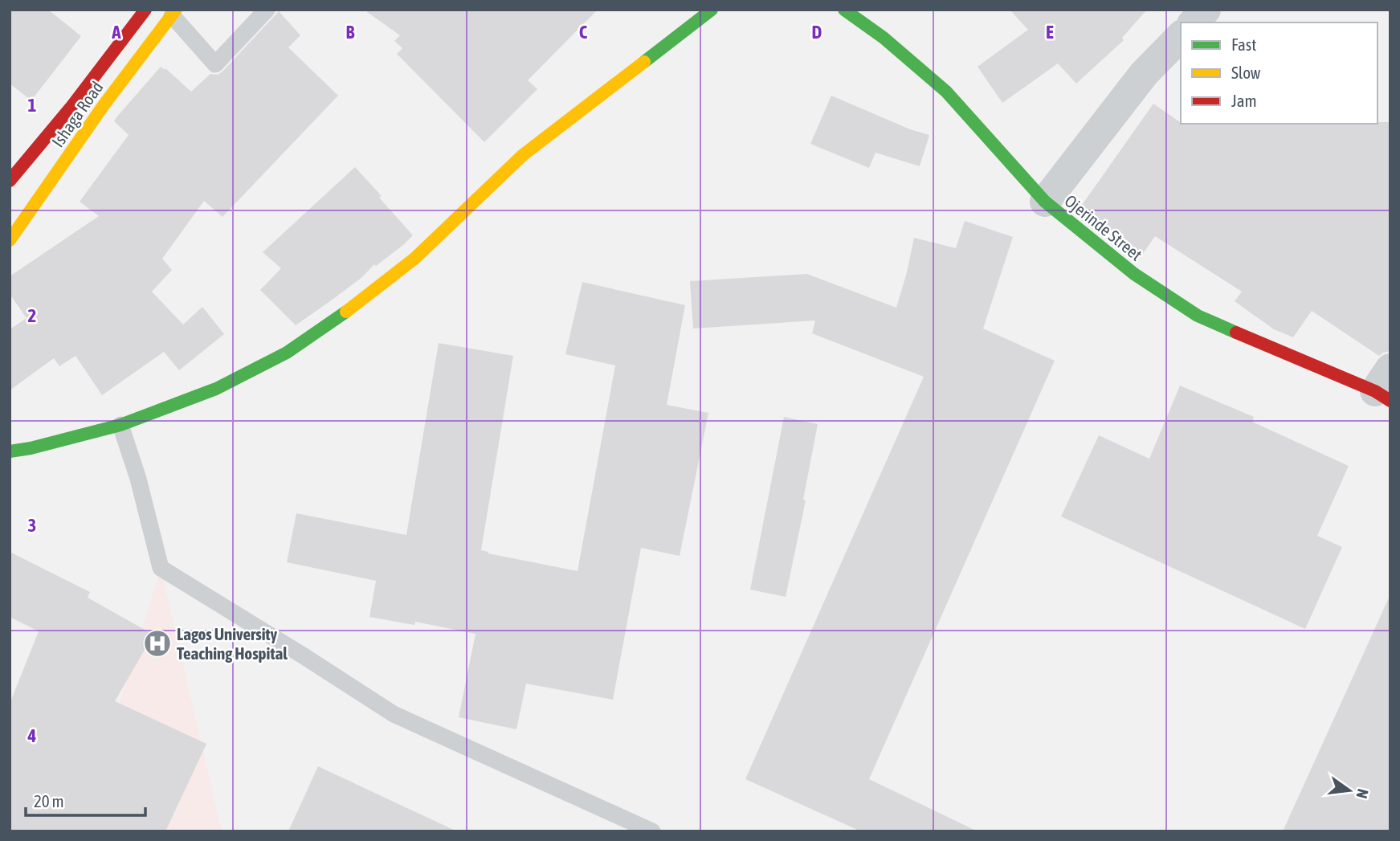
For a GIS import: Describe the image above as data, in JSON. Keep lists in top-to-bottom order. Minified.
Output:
{"streets":{"street":["Ishaga Road","Ojerinde Street"]},"places":{"hospital":["Lagos University Teaching Hospital"]},"legend":["Fast","Slow","Jam"],"scale_bar":"20 m","north":"right","grid":{"columns":["A","B","C","D","E"],"rows":["1","2","3","4"]}}
